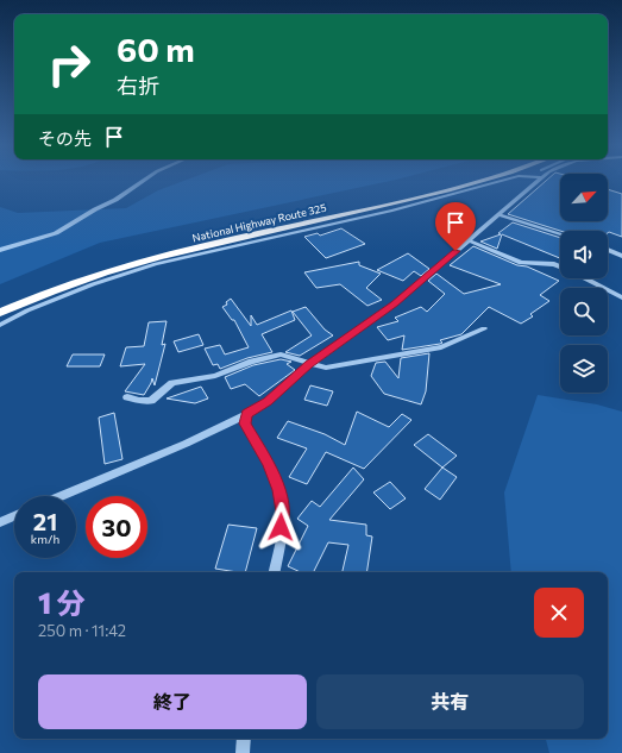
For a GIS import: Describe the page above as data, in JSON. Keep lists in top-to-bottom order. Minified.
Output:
{"streets":{"highway":["National Highway Route 325"]},"north":"top right","page":{"turn":["60 m","右折"],"then":"その先","speed":"21 km/h","limit":"30","heading":["1 分","250 m · 11:42"],"buttons":["終了","共有"]}}
